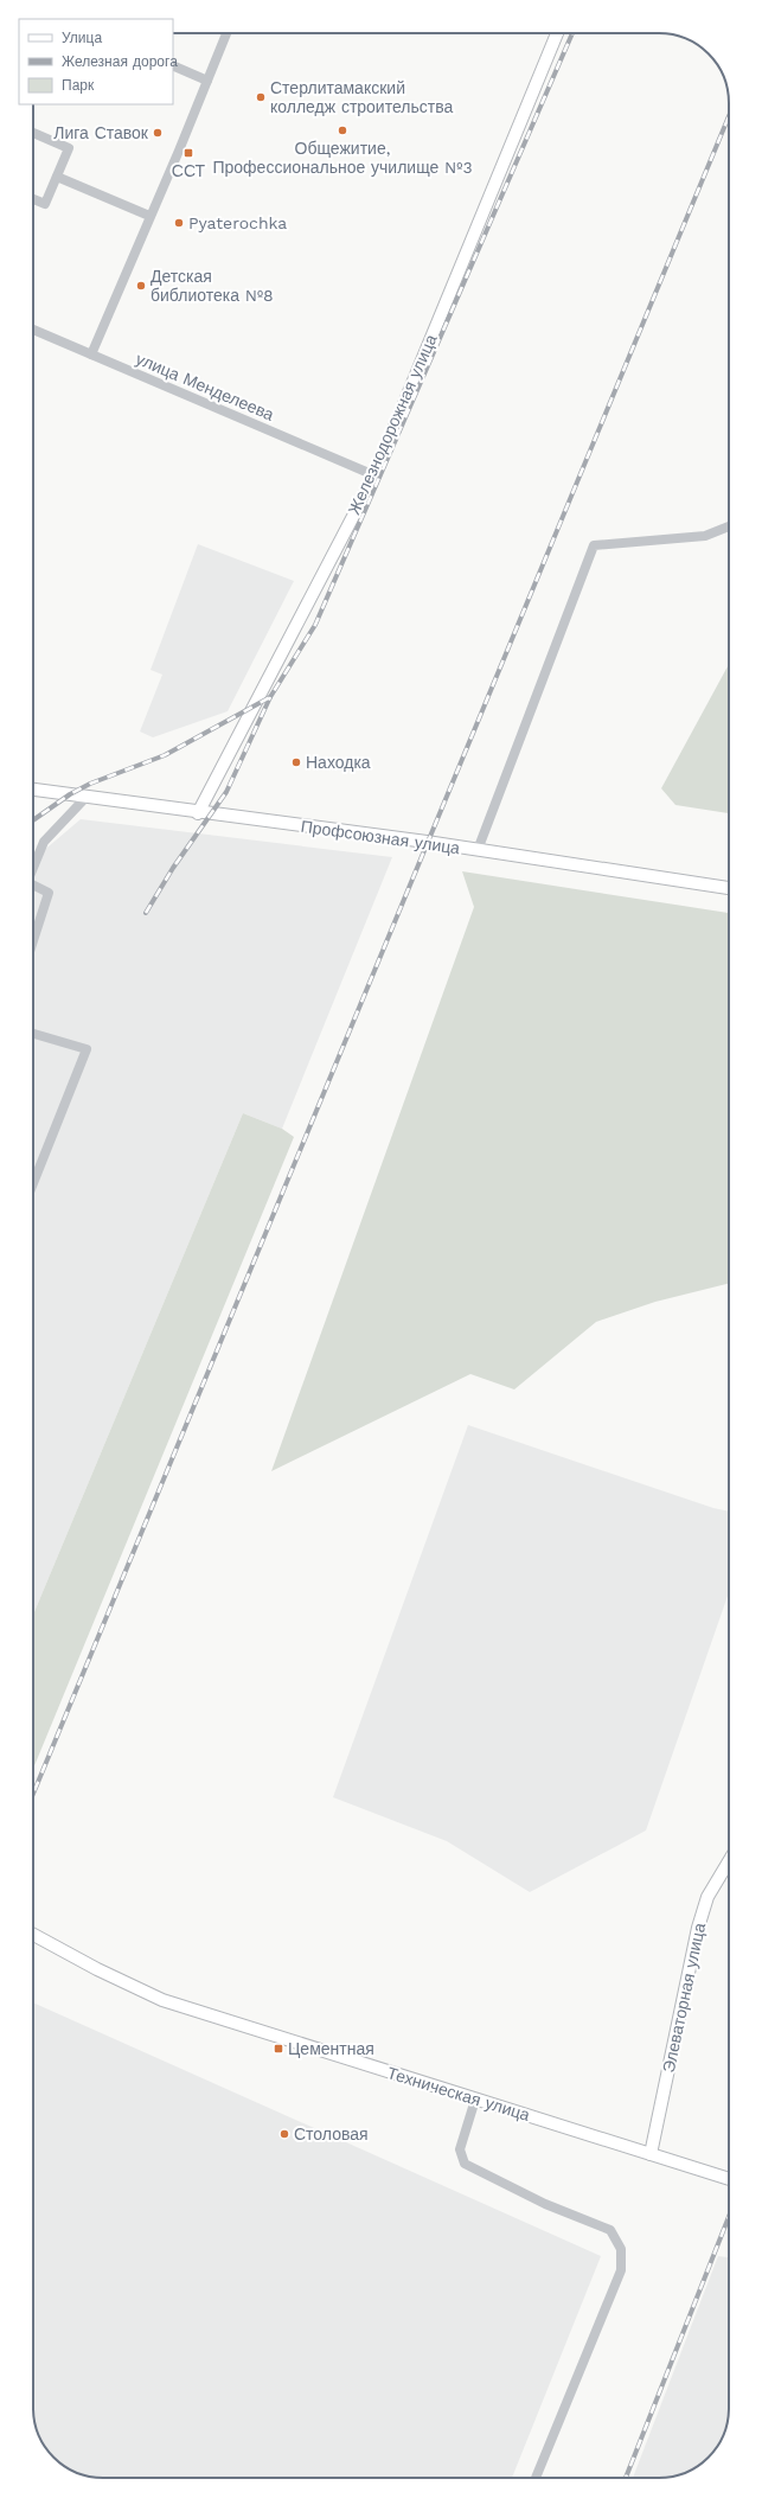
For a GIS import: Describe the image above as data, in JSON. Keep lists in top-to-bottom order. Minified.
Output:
{"streets":{"main road":["Железнодорожная улица","Профсоюзная улица","Элеваторная улица","Техническая улица"],"street":["улица Менделеева"]},"crossings":[["улица Менделеева","Железнодорожная улица"],["Железнодорожная улица","Профсоюзная улица"],["Элеваторная улица","Техническая улица"]],"places":{"other":["Стерлитамакский колледж строительства","Общежитие, Профессиональное училище №3","Лига Ставок","Pyaterochka","Детская библиотека №8","Находка","Столовая"],"transit":["ССТ","Цементная"]},"legend":["Улица","Железная дорога","Парк"]}
